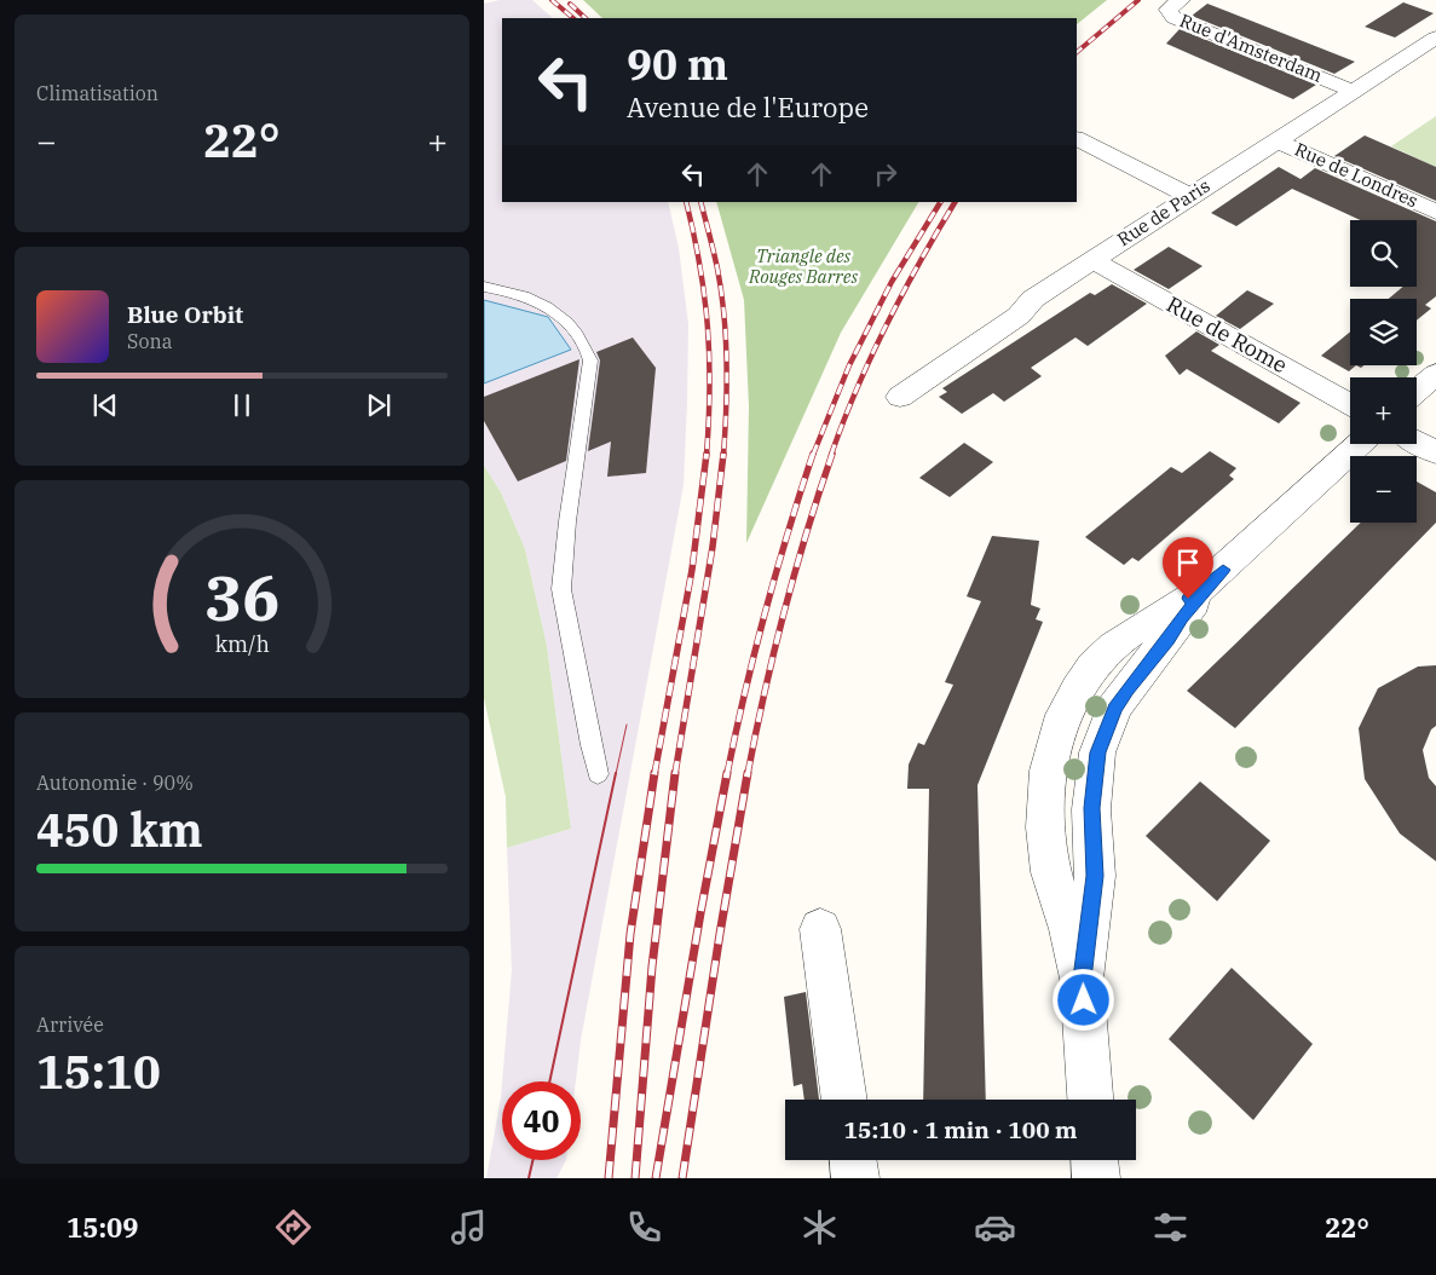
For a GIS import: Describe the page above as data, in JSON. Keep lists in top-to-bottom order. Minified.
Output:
{"streets":{"street":["Rue d'Amsterdam","Rue de Londres","Rue de Paris","Rue de Rome"]},"crossings":[["Rue d'Amsterdam","Rue de Paris"],["Rue de Londres","Rue de Paris"],["Rue de Paris","Rue de Rome"]],"parks":["Triangle des Rouges Barres"],"page":{"tile":["Climatisation",["Autonomie · 90%","450 km"],["Arrivée","15:10"]],"turn":["90 m","Avenue de l'Europe"],"heat":["−","22°","+"],"map_buttons":["+","−"],"song":["Blue Orbit","Sona"],"limit":"40","trip":"15:10 · 1 min · 100 m","tabs":["15:09","22°"],"gauge":["36","km/h"]}}
